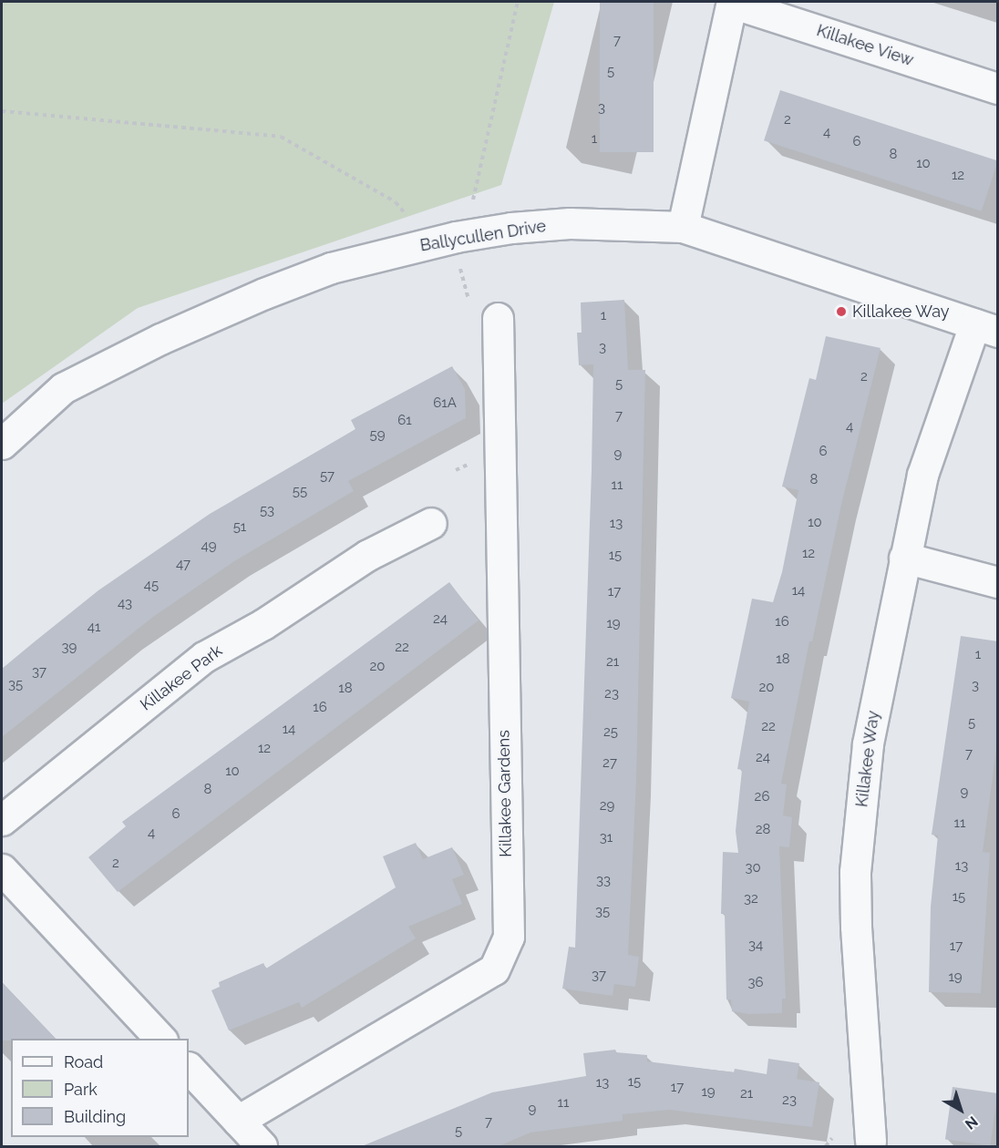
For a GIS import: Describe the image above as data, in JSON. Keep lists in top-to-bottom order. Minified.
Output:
{"streets":{"street":["Killakee View","Ballycullen Drive","Killakee Park","Killakee Way","Killakee Gardens"]},"crossings":[["Killakee View","Ballycullen Drive"],["Ballycullen Drive","Killakee Way"]],"places":["Killakee Way"],"house_numbers":["7","5","3","2","4","1","6","8","10","12","1","3","2","5","61A","7","61","4","59","6","9","57","8","11","55","53","10","13","51","49","12","15","47","45","14","17","43","24","16","19","41","39","22","1","18","21","20","37","35","3","20","18","23","16","5","22","14","25","12","7","24","27","10","8","9","26","29","6","11","28","4","31","2","13","30","33","15","32","35","34","17","37","19","36","15","13","17","19","21","23","11","9","7","5"],"legend":["Road","Park","Building"],"north":"bottom right"}
